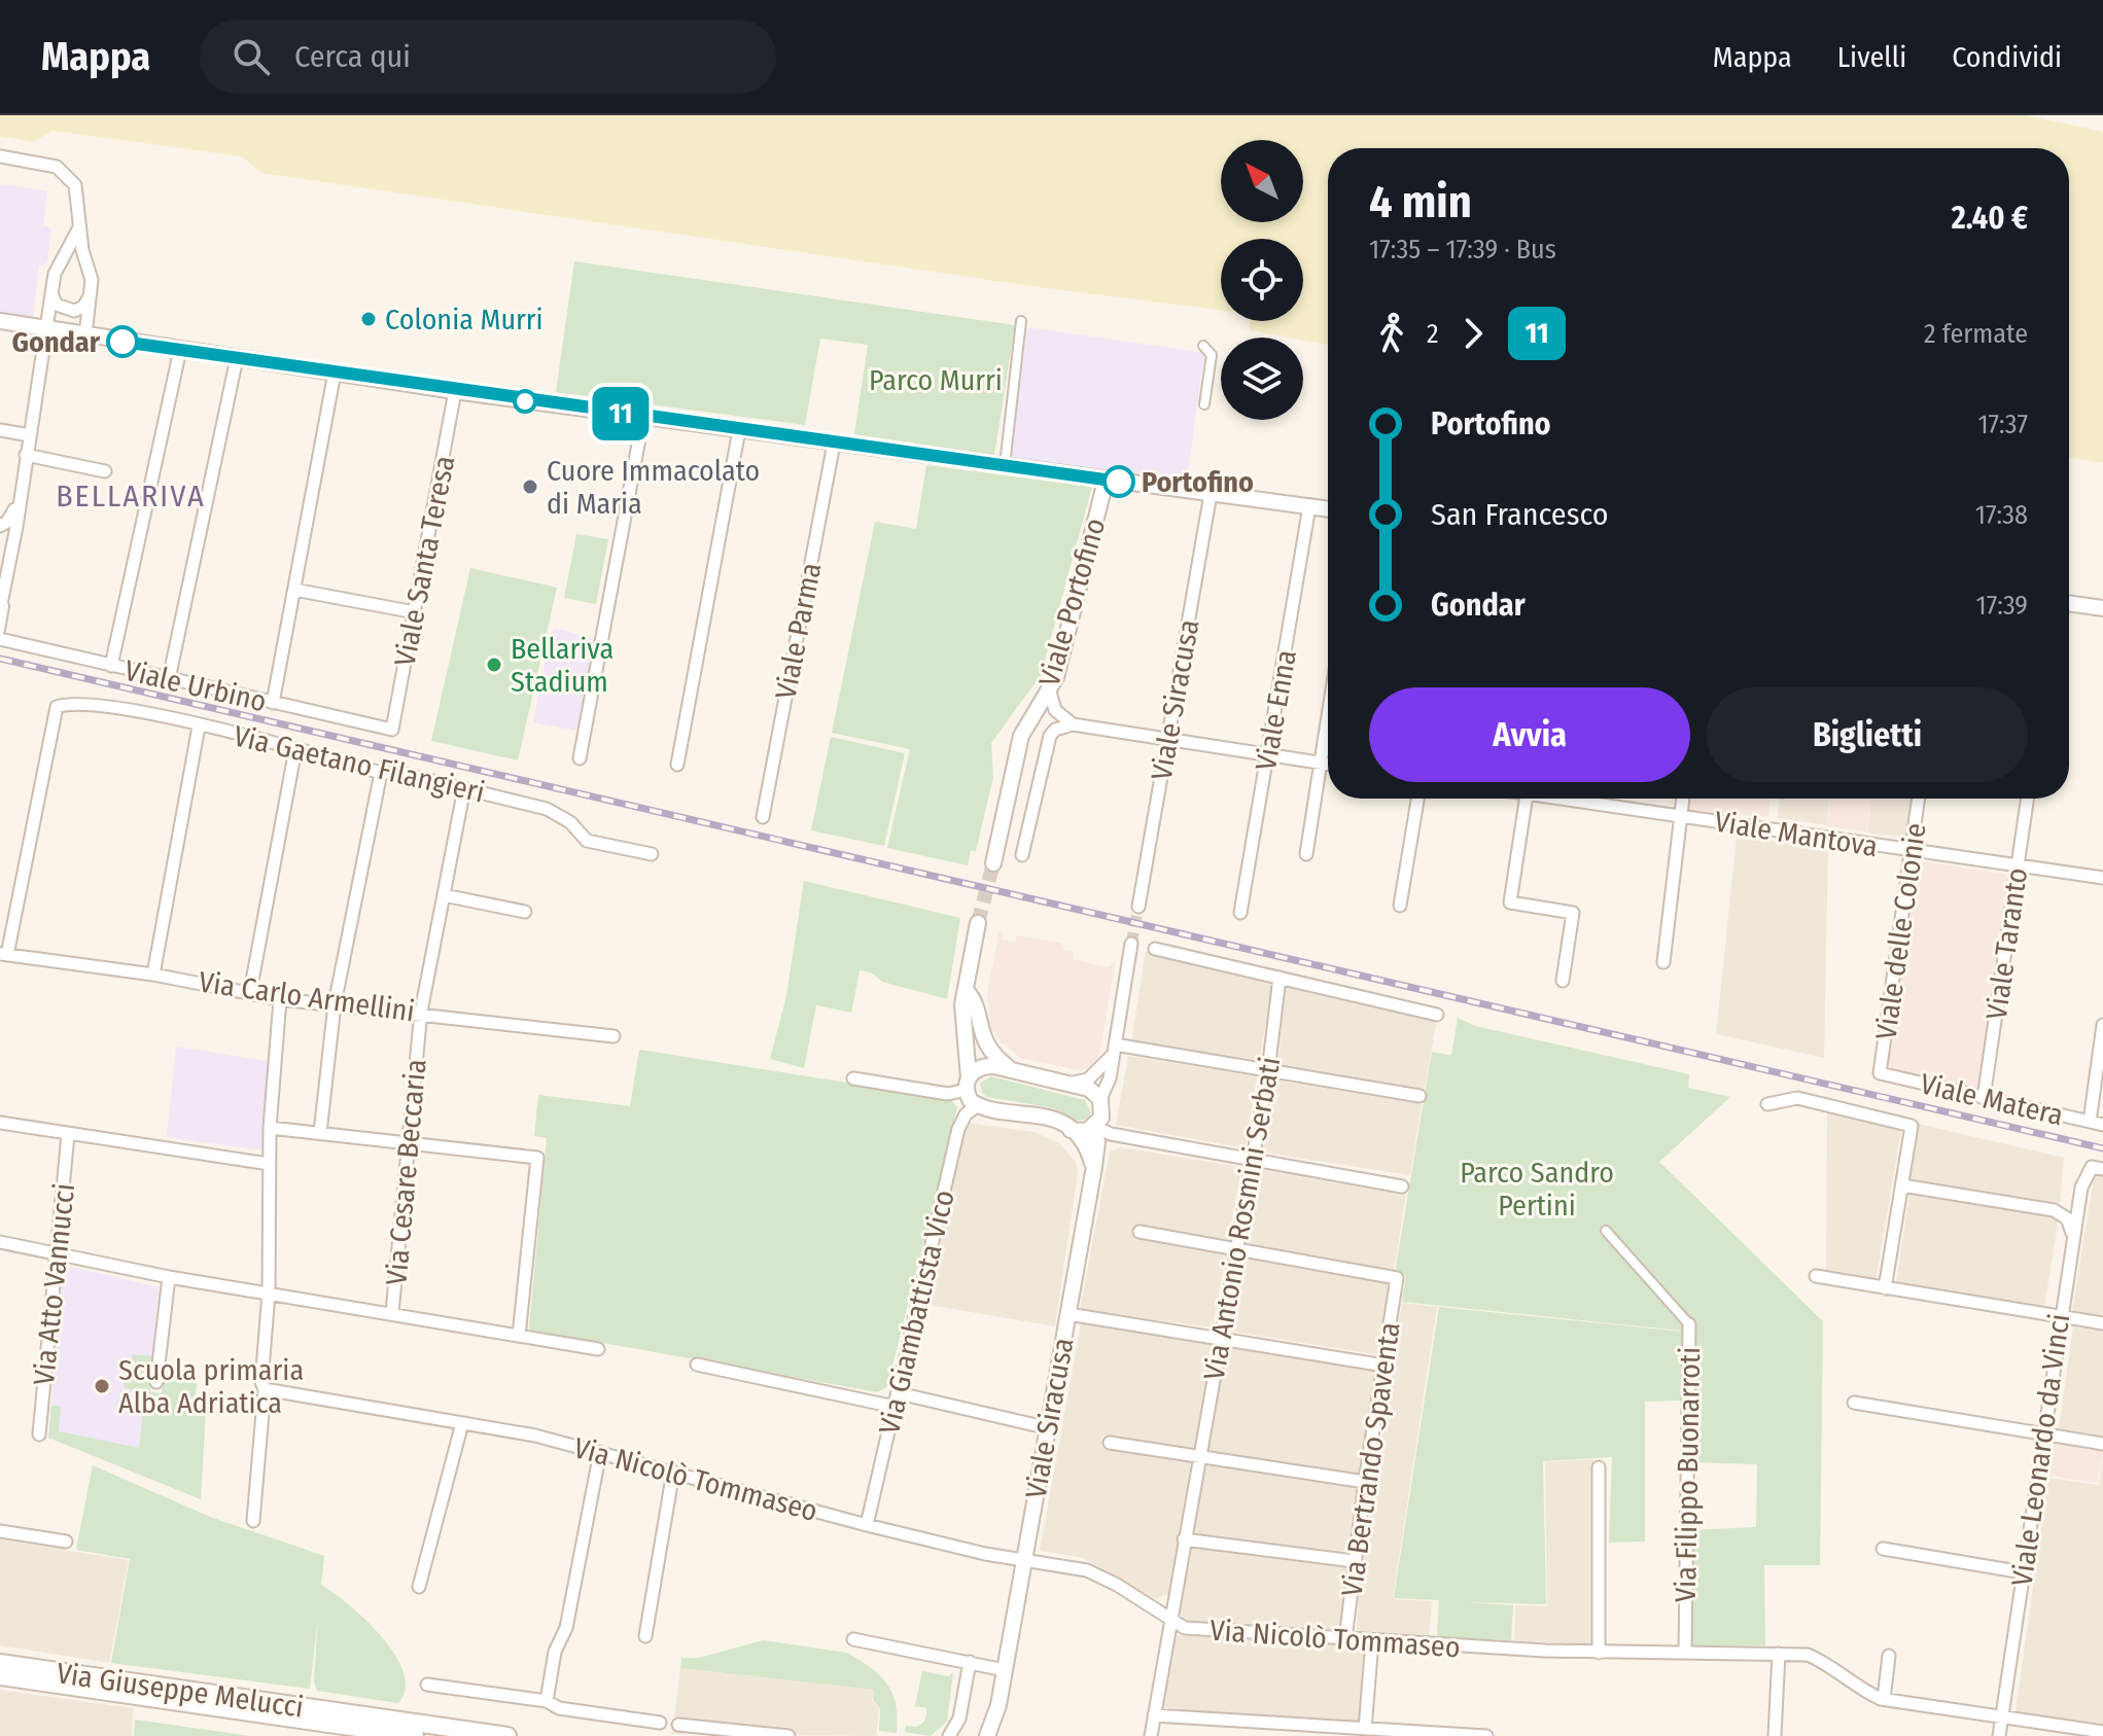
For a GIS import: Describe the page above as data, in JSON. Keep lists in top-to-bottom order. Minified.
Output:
{"streets":{"main road":["Via Giuseppe Melucci"],"street":["Viale Santa Teresa","Viale Portofino","Viale Parma","Viale Urbino","Viale Siracusa","Viale Enna","Via Gaetano Filangieri","Viale Mantova","Viale delle Colonie","Viale Taranto","Via Carlo Armellini","Viale Matera","Via Cesare Beccaria","Via Antonio Rosmini Serbati","Via Atto Vannucci","Via Giambattista Vico","Viale Leonardo da Vinci","Via Bertrando Spaventa","Via Filippo Buonarroti","Via Nicolò Tommaseo"]},"crossings":[["Viale Santa Teresa","Viale Urbino"],["Viale Siracusa","Via Nicolò Tommaseo"],["Via Gaetano Filangieri","Via Carlo Armellini"],["Via Gaetano Filangieri","Via Cesare Beccaria"],["Viale Mantova","Viale delle Colonie"],["Viale Mantova","Viale Taranto"],["Viale delle Colonie","Viale Matera"],["Viale Taranto","Viale Matera"],["Via Carlo Armellini","Via Cesare Beccaria"],["Via Antonio Rosmini Serbati","Via Bertrando Spaventa"],["Via Antonio Rosmini Serbati","Via Nicolò Tommaseo"],["Via Giambattista Vico","Via Nicolò Tommaseo"],["Viale Leonardo da Vinci","Via Nicolò Tommaseo"],["Via Bertrando Spaventa","Via Nicolò Tommaseo"],["Via Filippo Buonarroti","Via Nicolò Tommaseo"]],"districts":["BELLARIVA"],"parks":["Parco Murri","Parco Sandro Pertini"],"places":["Colonia Murri","Gondar","Portofino","Cuore Immacolato di Maria","Bellariva Stadium","Scuola primaria Alba Adriatica"],"lines":["bus line 11"],"north":"top left","page":{"header":"Mappa","search":"Cerca qui","nav":["Mappa","Livelli","Condividi"],"on_map":"11","heading":["4 min","17:35 – 17:39 · Bus","2.40 €"],"legs":["2","11","2 fermate"],"list":[{"name":"Portofino","value":"17:37"},{"name":"San Francesco","value":"17:38"},{"name":"Gondar","value":"17:39"}],"buttons":["Avvia","Biglietti"]}}
